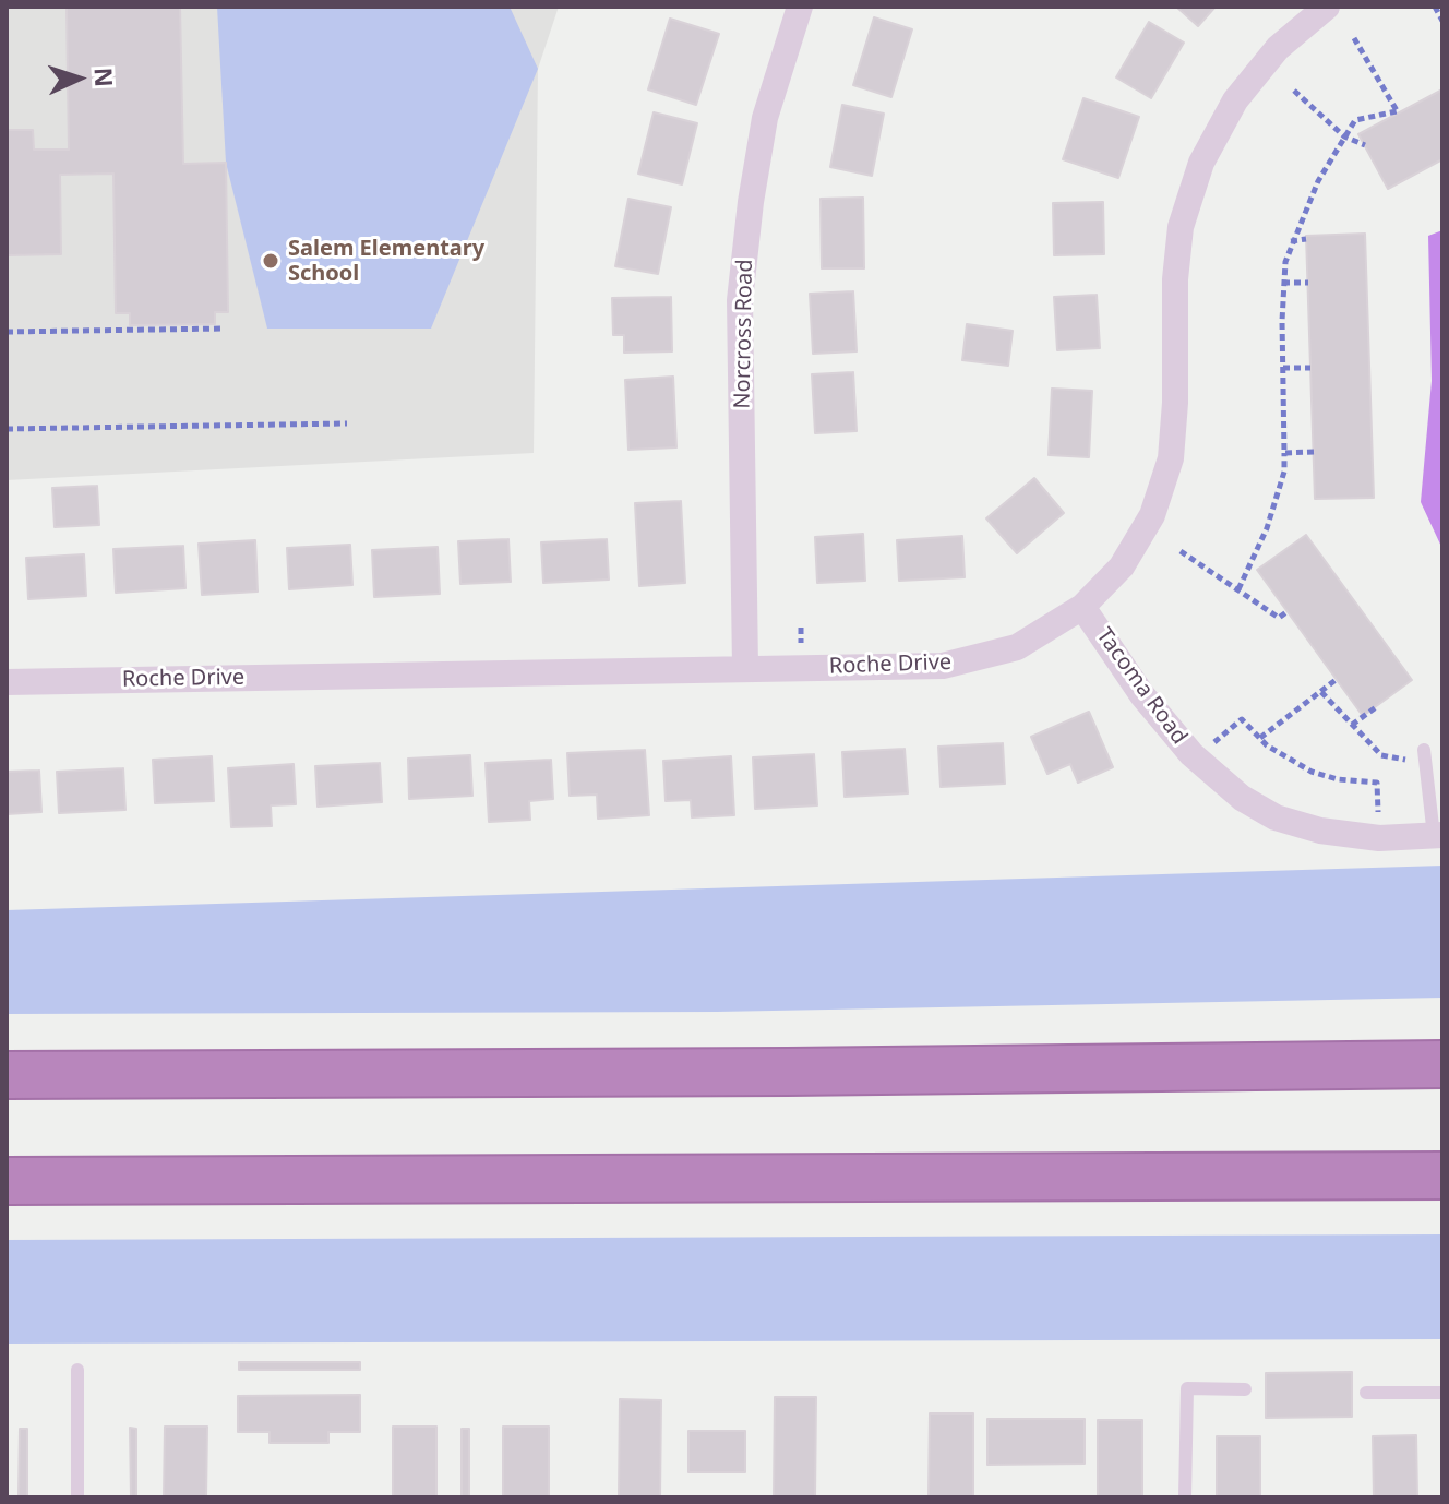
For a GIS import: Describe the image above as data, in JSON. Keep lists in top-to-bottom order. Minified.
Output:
{"streets":{"street":["Norcross Road","Roche Drive","Tacoma Road"]},"crossings":[["Norcross Road","Roche Drive"],["Roche Drive","Tacoma Road"]],"places":["Salem Elementary School"],"north":"right"}
